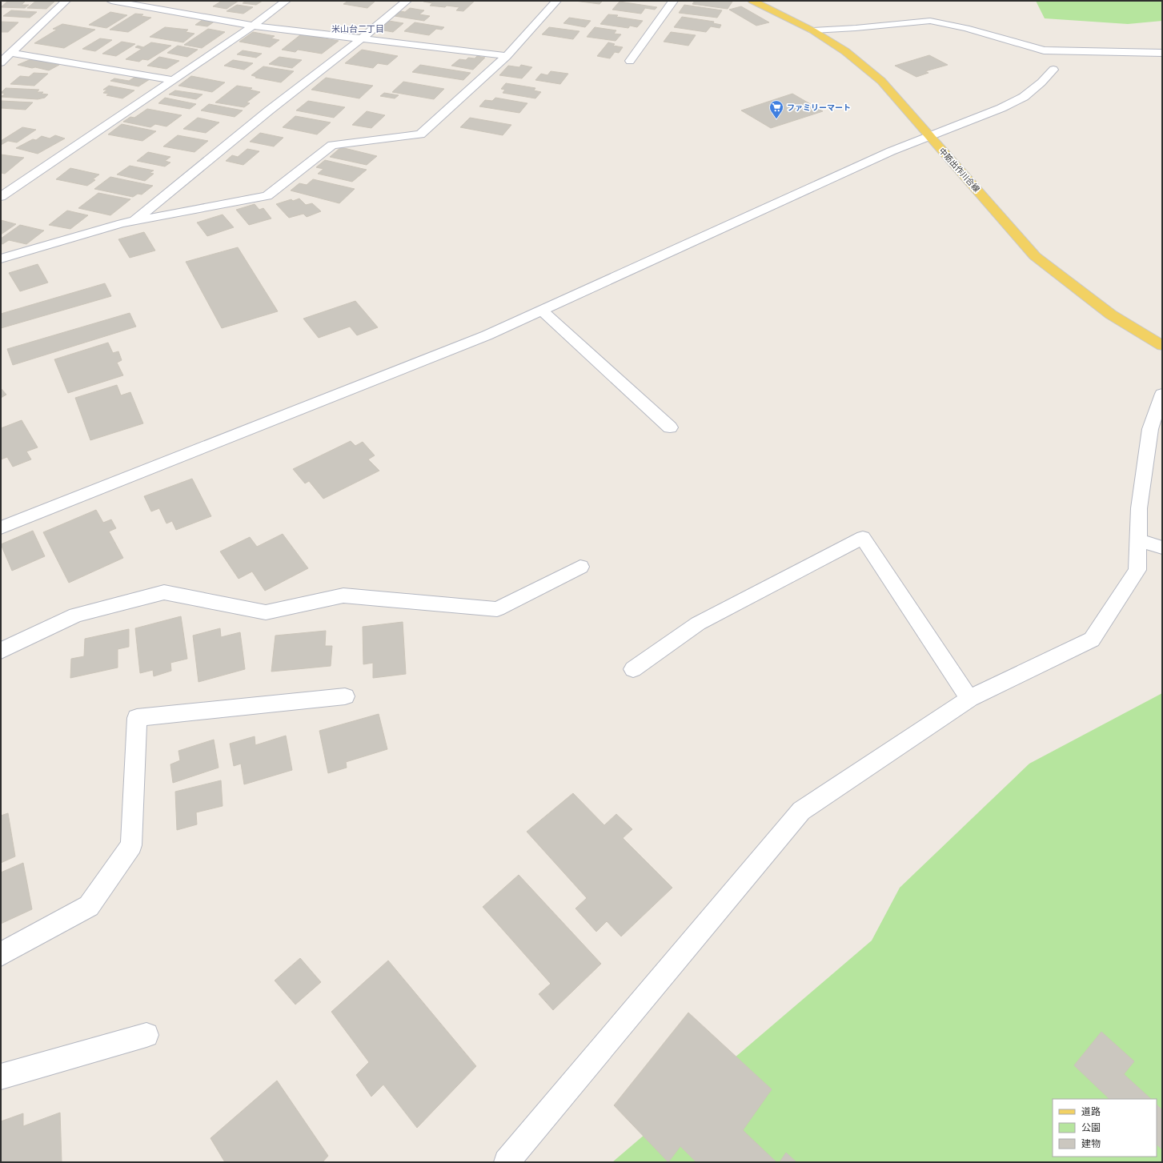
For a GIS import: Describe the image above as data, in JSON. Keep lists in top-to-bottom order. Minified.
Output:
{"streets":{"main road":["中筋出作川合線"]},"districts":["米山台二丁目"],"places":{"supermarket":["ファミリーマート"]},"legend":["道路","公園","建物"]}
